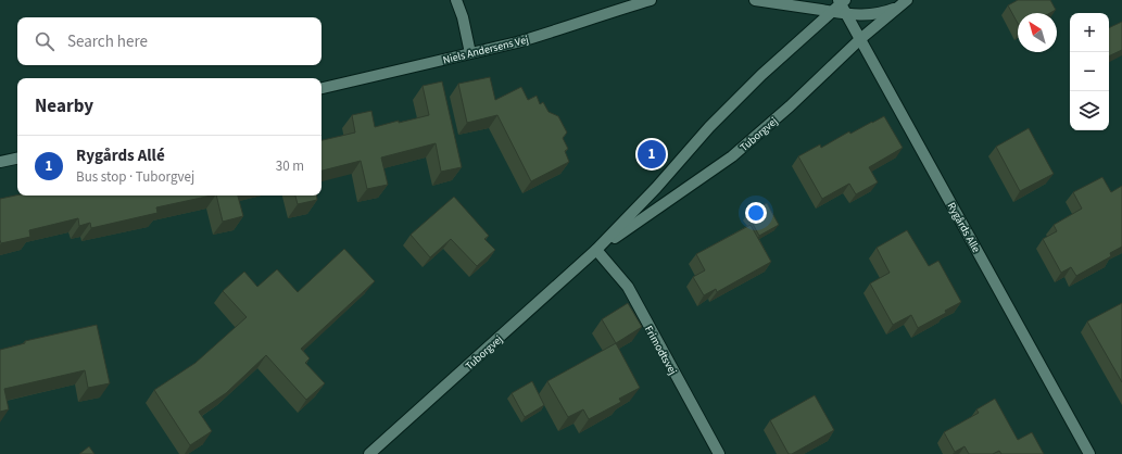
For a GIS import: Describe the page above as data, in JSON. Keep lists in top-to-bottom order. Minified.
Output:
{"streets":{"street":["Niels Andersens Vej","Tuborgvej","Rygårds Alle","Frimodtsvej"]},"crossings":[["Tuborgvej","Rygårds Alle"],["Tuborgvej","Frimodtsvej"]],"north":"top left","page":{"map_buttons":["+","−"],"search":"Search here","heading":"Nearby","list":[{"mark":"1","name":"Rygårds Allé","note":"Bus stop · Tuborgvej","value":"30 m"}],"pins":"1"}}
